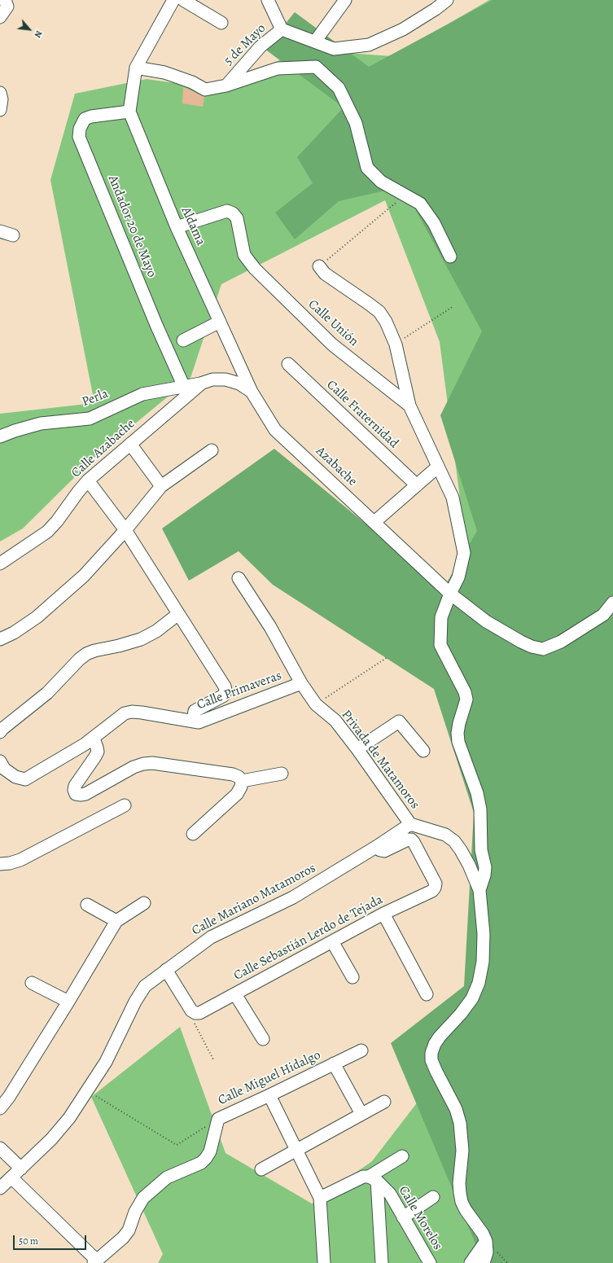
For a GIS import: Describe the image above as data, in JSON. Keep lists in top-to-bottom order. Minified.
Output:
{"streets":{"street":["5 de Mayo","Andador 20 de Mayo","Aldama","Calle Unión","Perla","Calle Fraternidad","Calle Azabache","Azabache","Calle Primaveras","Privada de Matamoros","Calle Mariano Matamoros","Calle Sebastián Lerdo de Tejada","Calle Miguel Hidalgo","Calle Morelos"]},"crossings":[["Andador 20 de Mayo","Aldama"],["Andador 20 de Mayo","Perla"],["Aldama","Calle Unión"],["Aldama","Azabache"],["Perla","Calle Azabache"],["Perla","Azabache"],["Calle Azabache","Azabache"],["Calle Primaveras","Privada de Matamoros"],["Privada de Matamoros","Calle Mariano Matamoros"],["Calle Mariano Matamoros","Calle Sebastián Lerdo de Tejada"]],"scale_bar":"50 m","north":"bottom right"}
